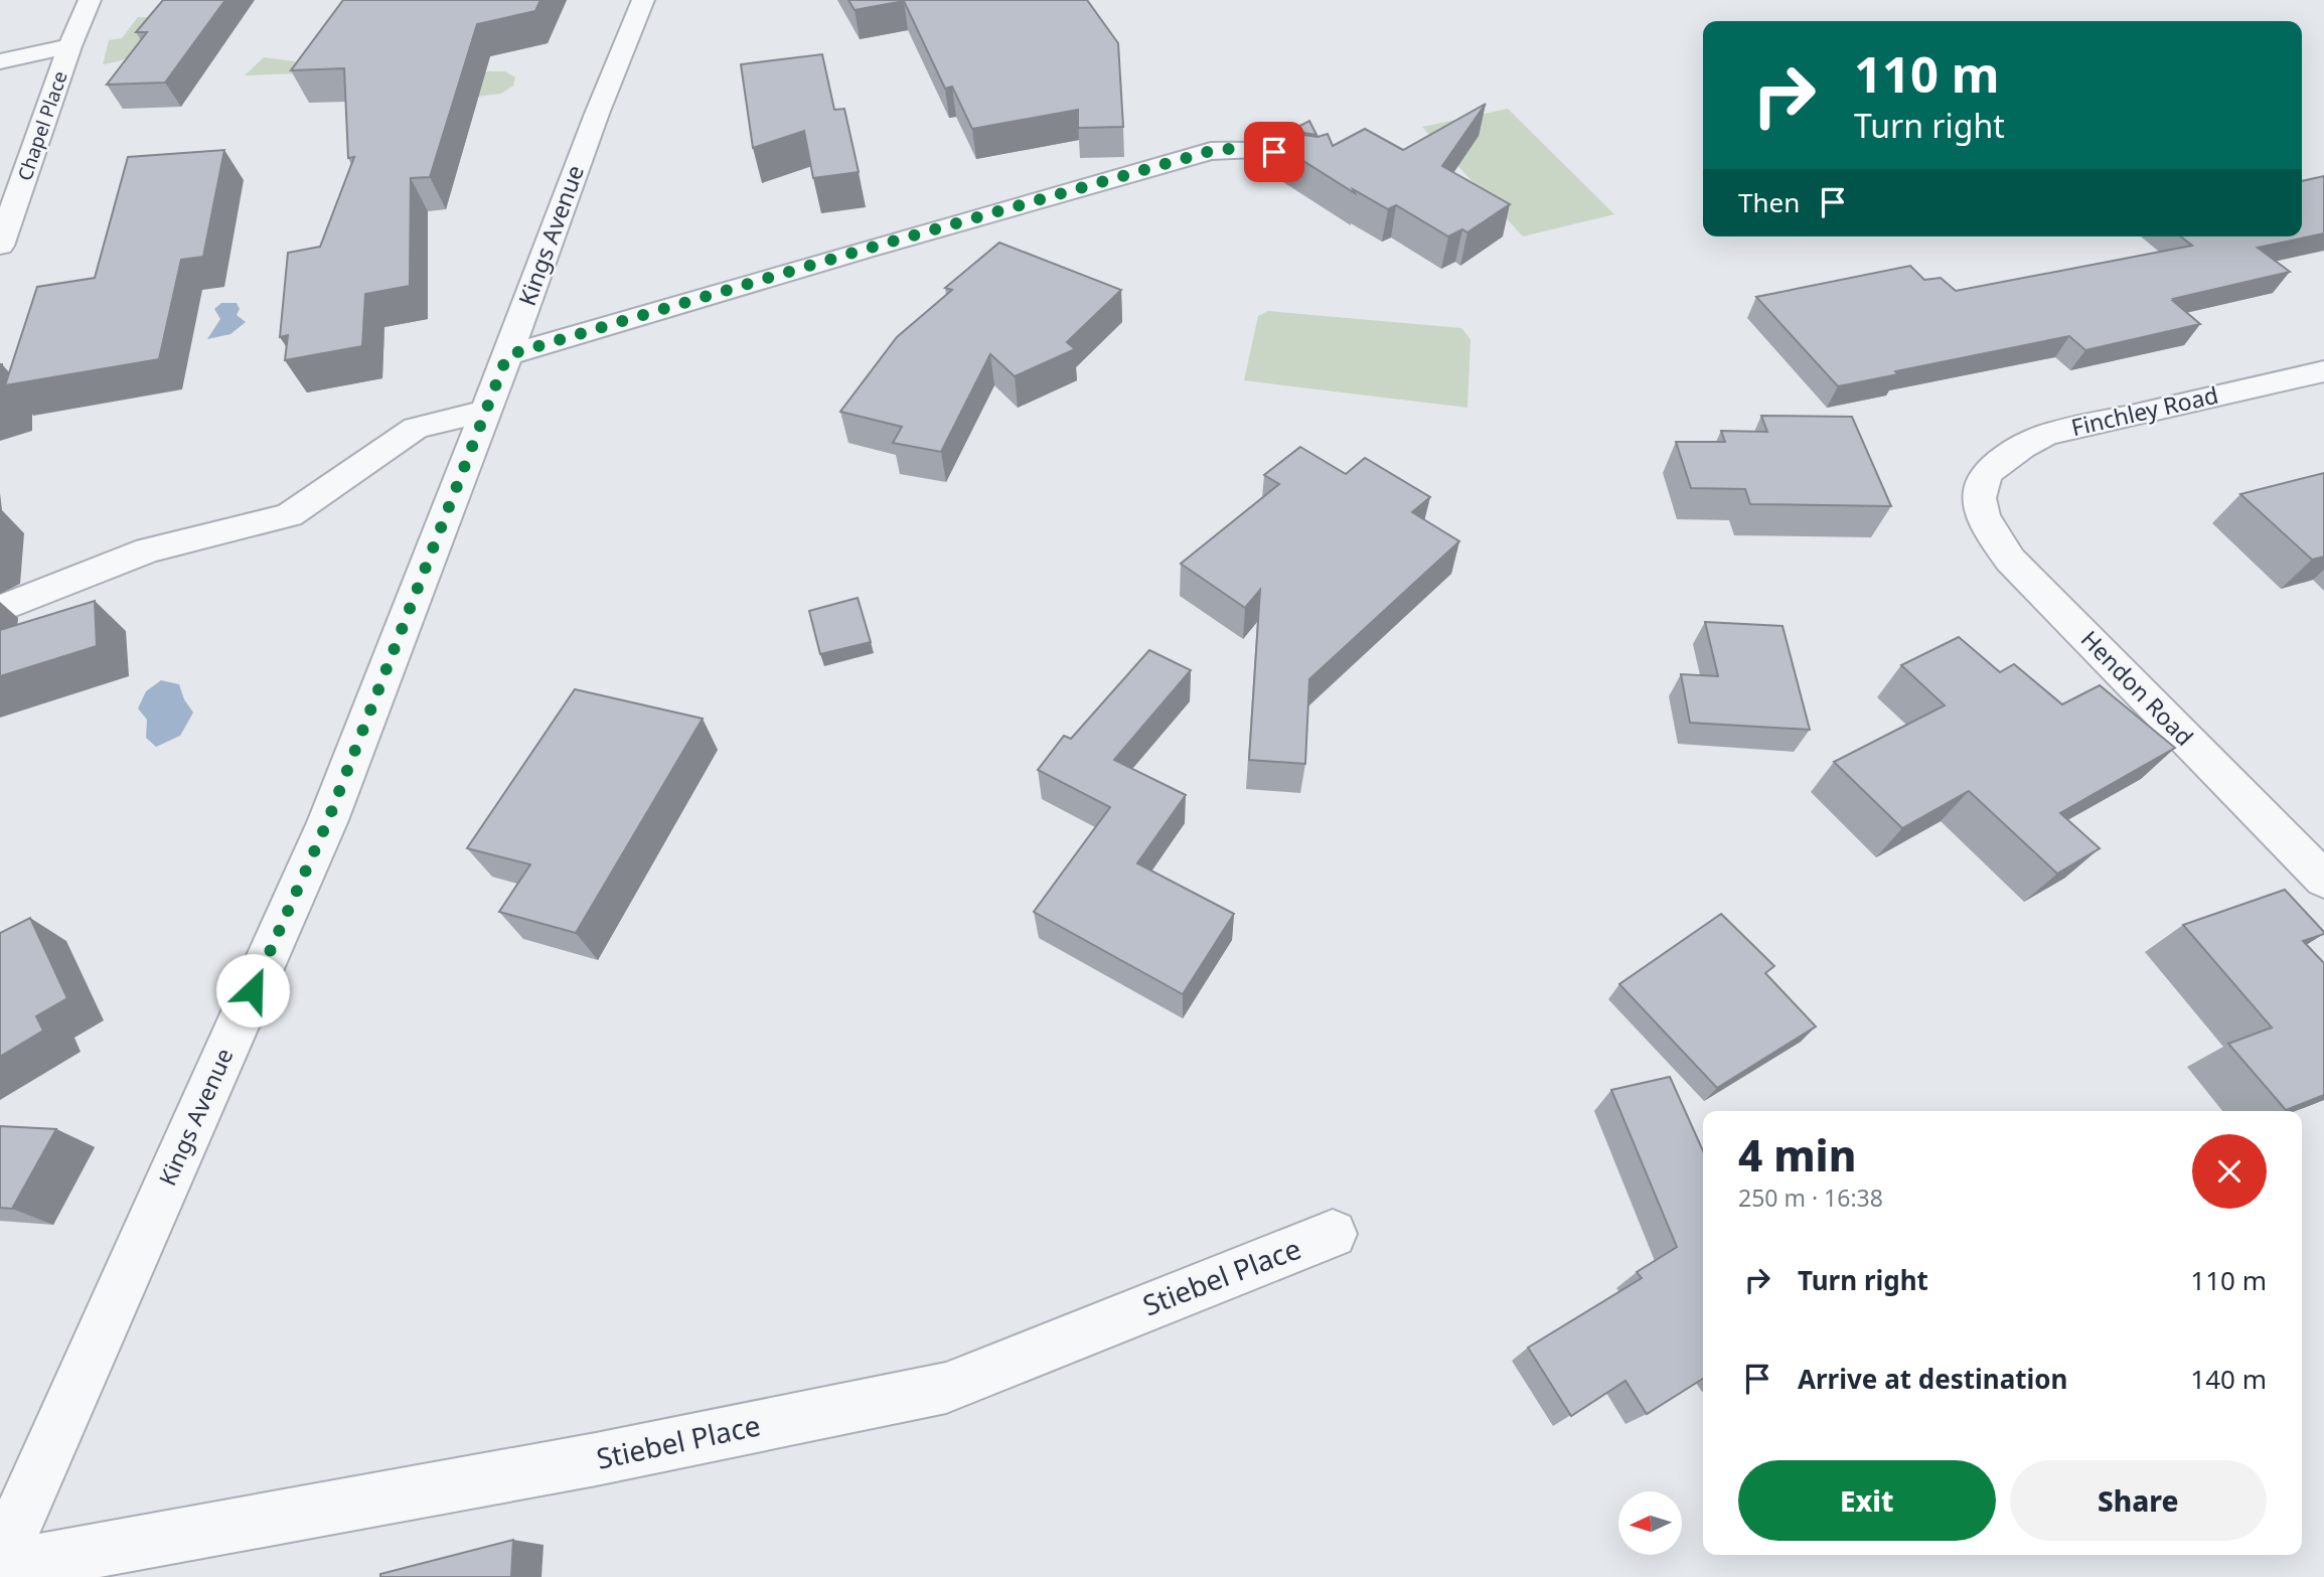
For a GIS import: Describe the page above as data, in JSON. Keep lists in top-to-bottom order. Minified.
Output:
{"streets":{"street":["Chapel Place","Kings Avenue","Finchley Road","Hendon Road","Stiebel Place"]},"crossings":[["Finchley Road","Hendon Road"]],"north":"left","page":{"turn":["110 m","Turn right"],"then":"Then","heading":["4 min","250 m · 16:38"],"list":[{"name":"Turn right","value":"110 m"},{"name":"Arrive at destination","value":"140 m"}],"buttons":["Exit","Share"]}}
